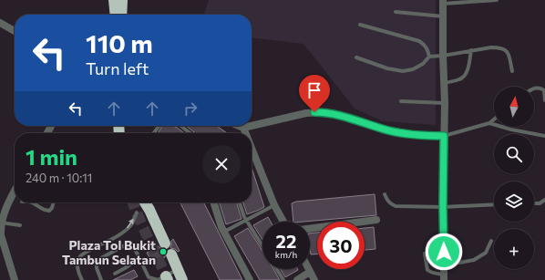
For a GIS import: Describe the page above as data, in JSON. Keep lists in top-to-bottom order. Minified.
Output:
{"places":["Plaza Tol Bukit Tambun Selatan"],"north":"top","page":{"turn":["110 m","Turn left"],"map_buttons":"+","heading":["1 min","240 m · 10:11"],"speed":"22 km/h","limit":"30"}}
